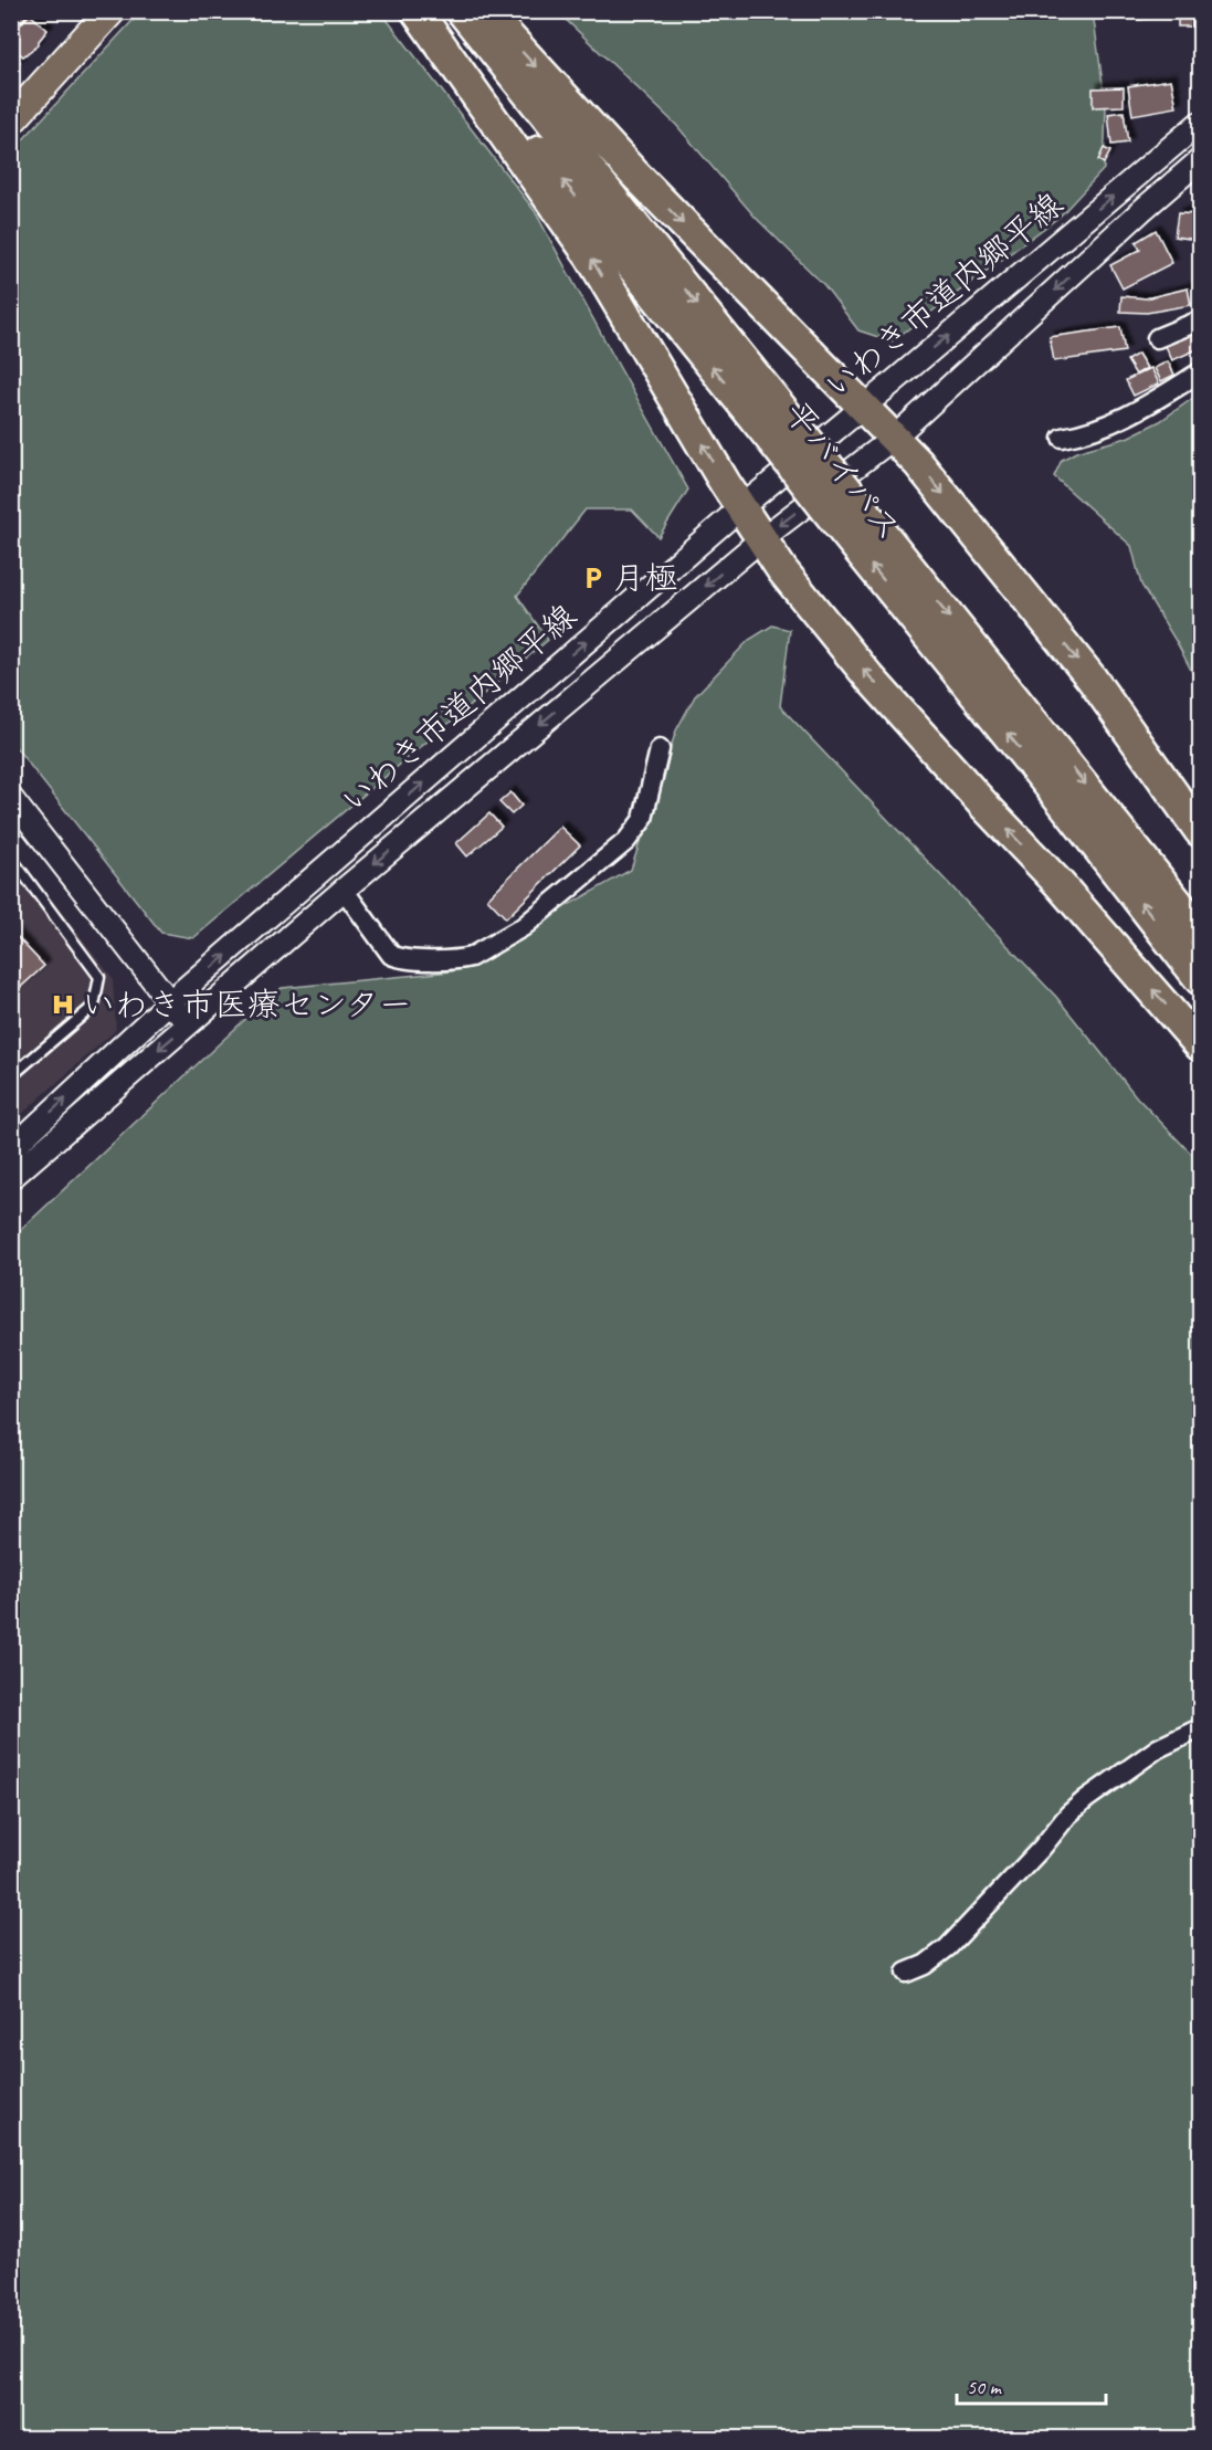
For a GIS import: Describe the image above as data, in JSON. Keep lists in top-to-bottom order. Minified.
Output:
{"streets":{"highway":["平バイパス"],"street":["いわき市道内郷平線"]},"places":{"parking":["月極"],"hospital":["いわき市医療センター"]},"scale_bar":"50 m"}
